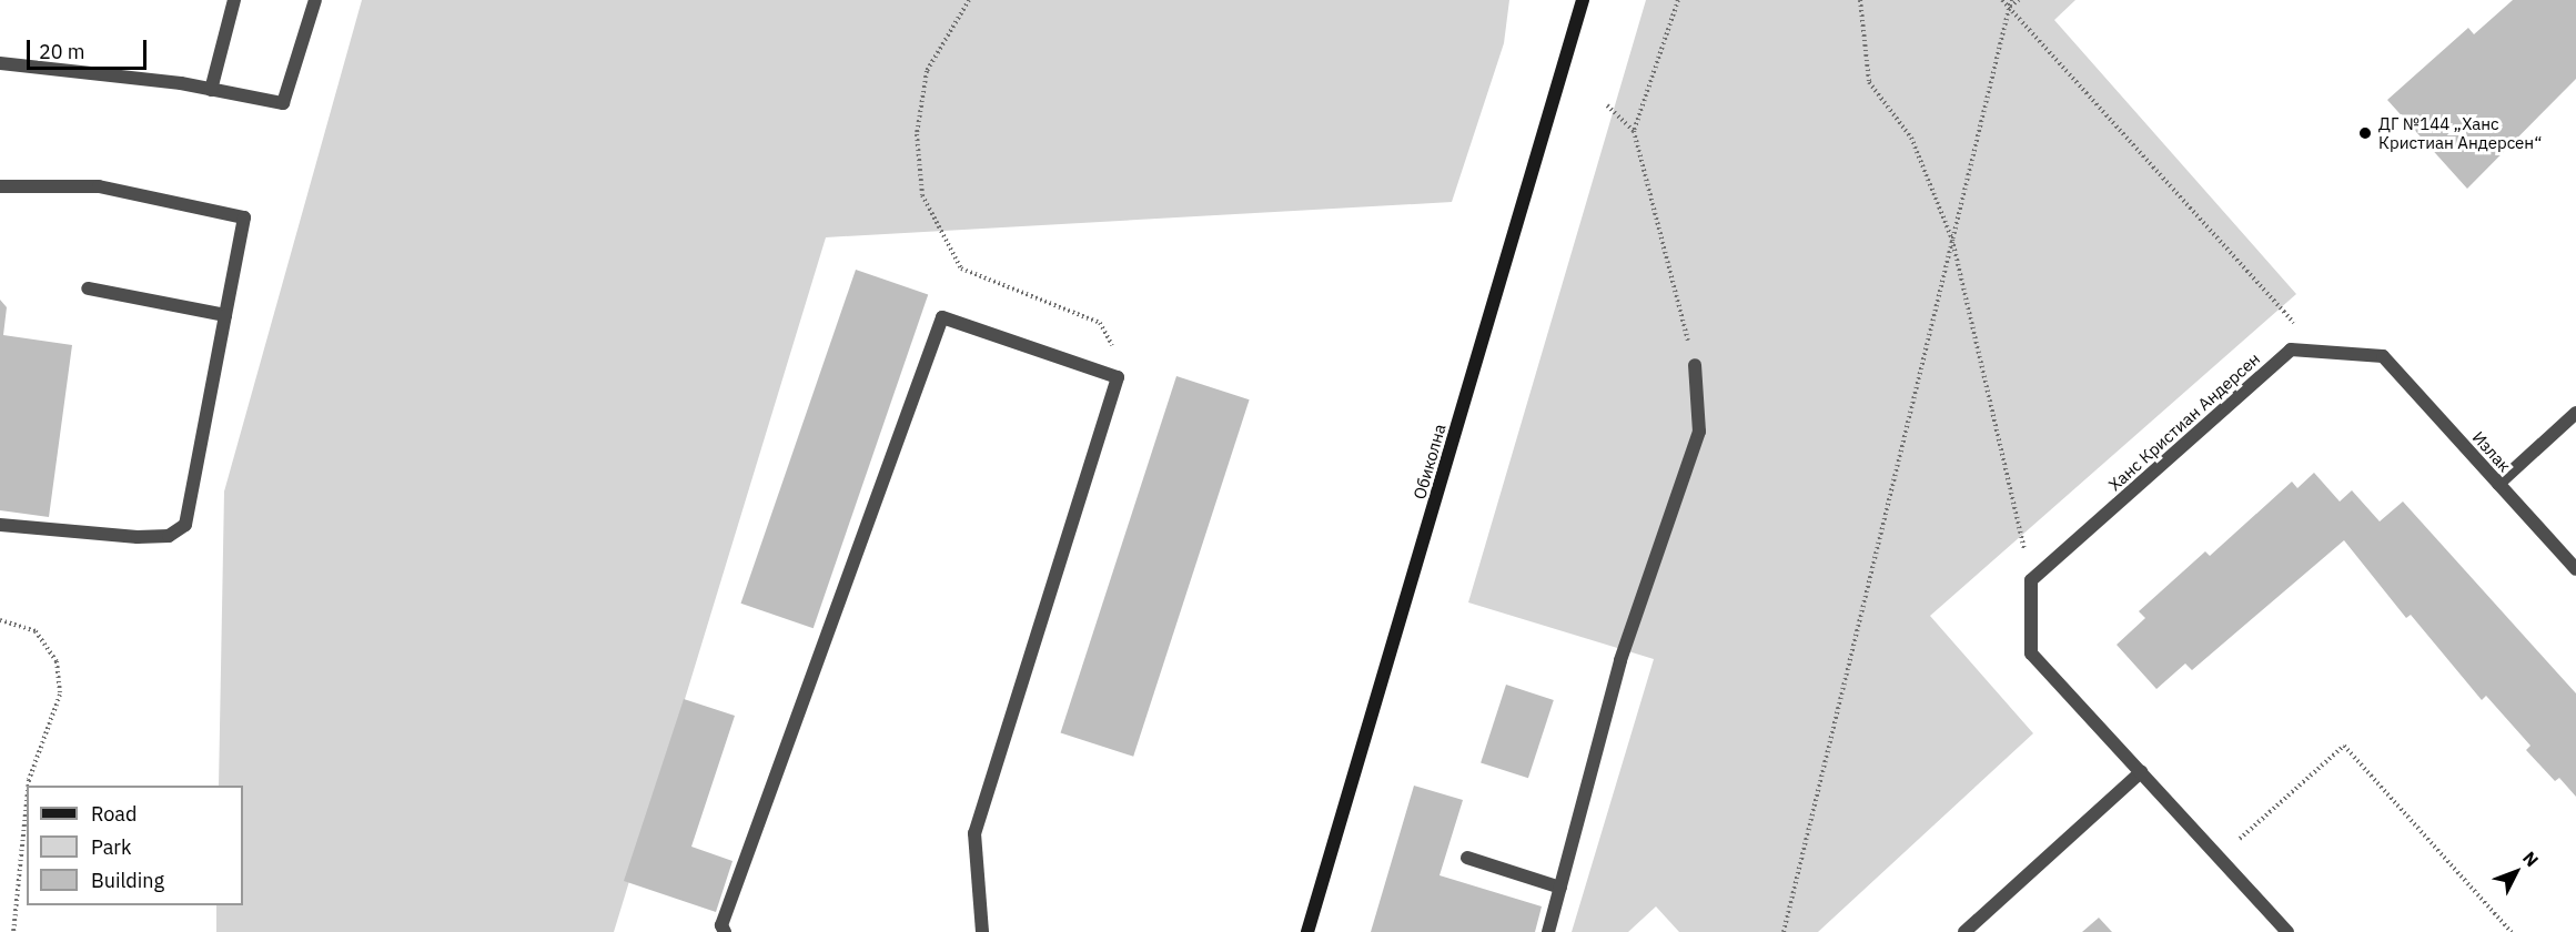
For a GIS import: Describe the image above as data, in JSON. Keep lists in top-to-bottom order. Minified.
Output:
{"streets":{"street":["Ханс Кристиан Андерсен","Излак","Обиколна"]},"crossings":[["Ханс Кристиан Андерсен","Излак"]],"places":["ДГ №144 „Ханс Кристиан Андерсен“"],"legend":["Road","Park","Building"],"scale_bar":"20 m","north":"top right"}
